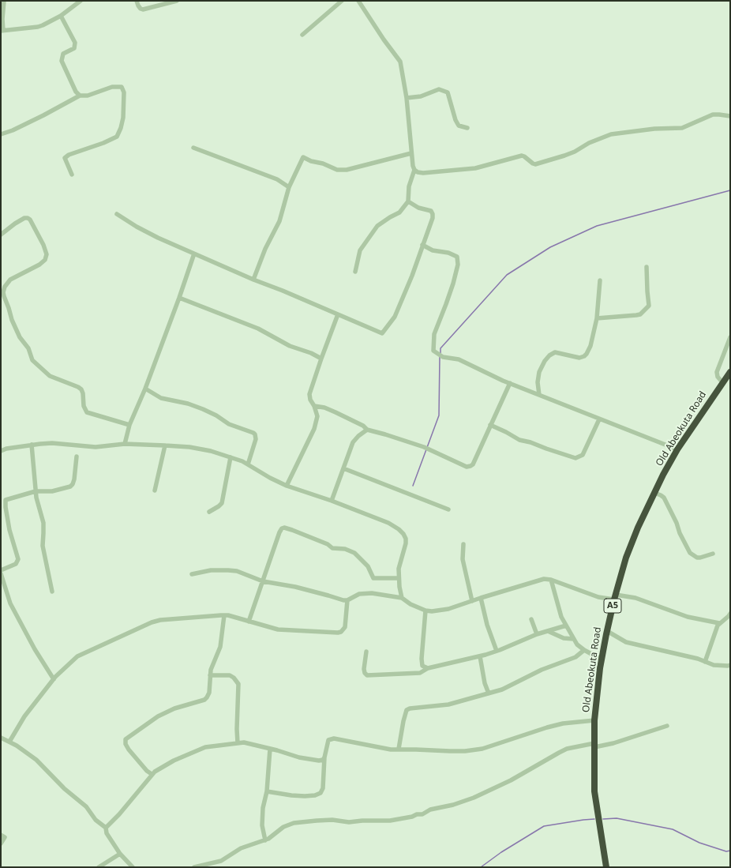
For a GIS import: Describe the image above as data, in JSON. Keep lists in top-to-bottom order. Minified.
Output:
{"streets":{"highway":["Old Abeokuta Road","A5"]}}
